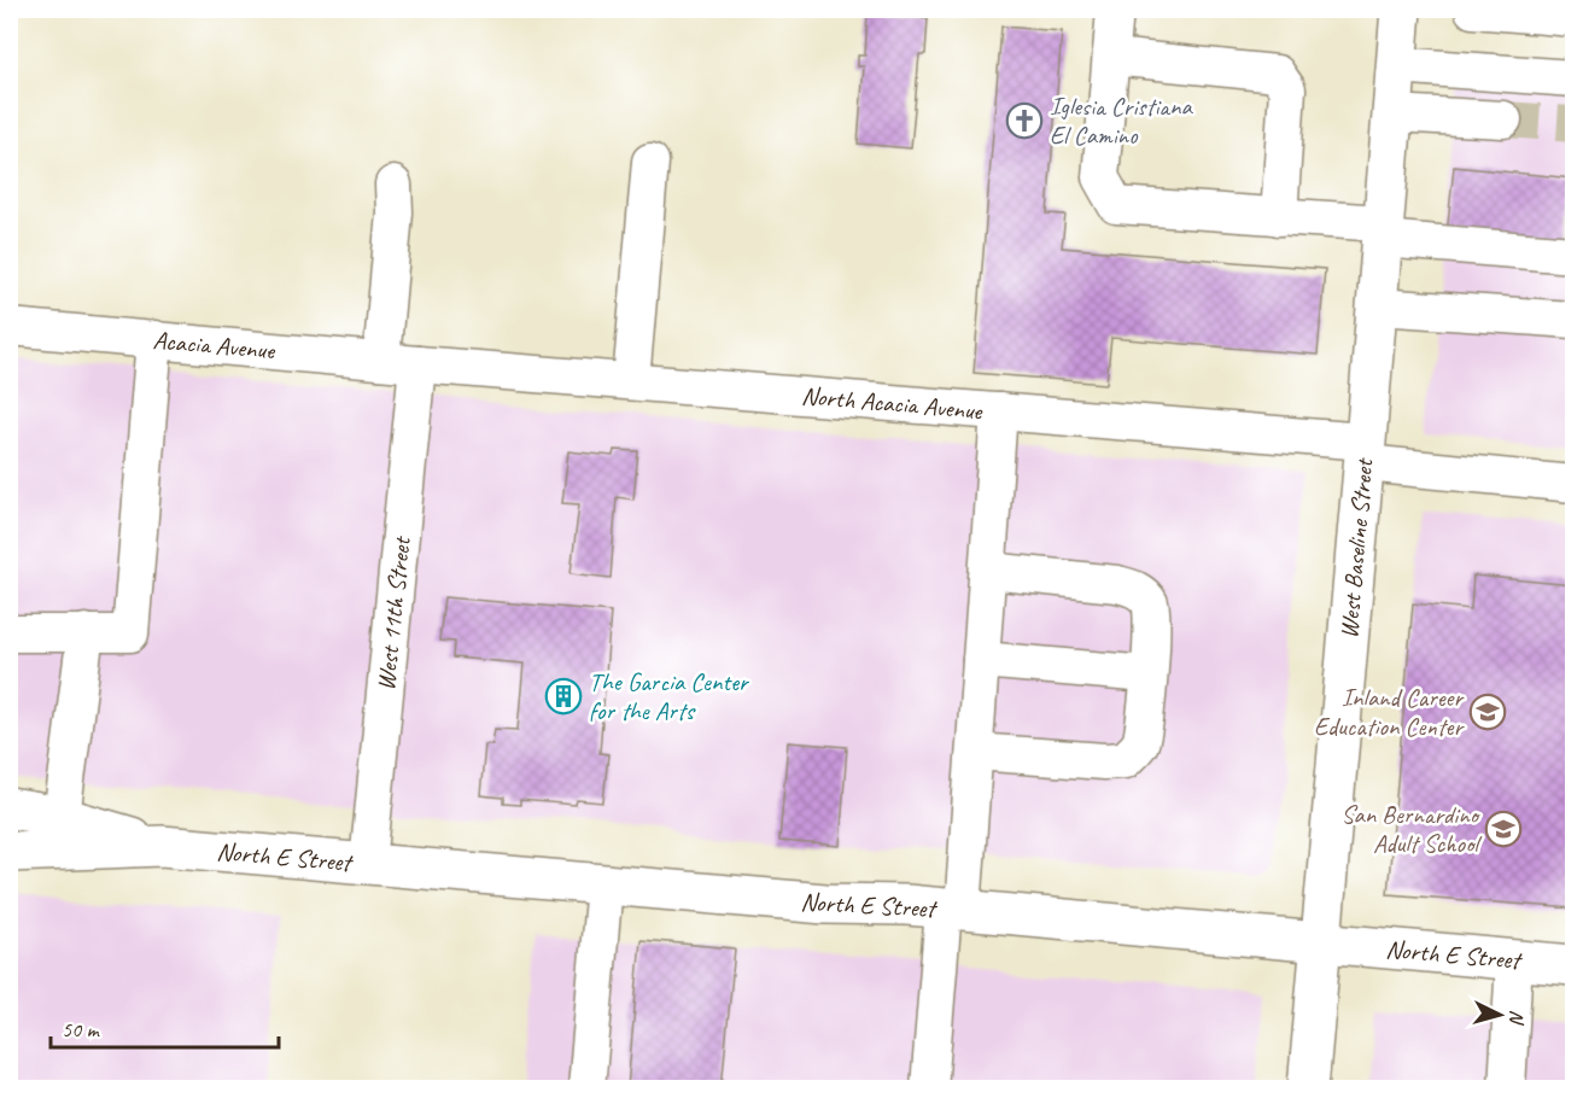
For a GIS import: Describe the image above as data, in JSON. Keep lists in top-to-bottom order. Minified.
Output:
{"streets":{"main road":["West Baseline Street","North E Street"],"street":["Acacia Avenue","North Acacia Avenue","West 11th Street"]},"crossings":[["Acacia Avenue","North Acacia Avenue"],["Acacia Avenue","West 11th Street"],["North Acacia Avenue","West Baseline Street"],["North Acacia Avenue","West 11th Street"],["West Baseline Street","North E Street"],["West 11th Street","North E Street"]],"places":{"church":["Iglesia Cristiana El Camino"],"building":["The Garcia Center for the Arts"],"school or university":["Inland Career Education Center","San Bernardino Adult School"]},"scale_bar":"50 m","north":"right"}
